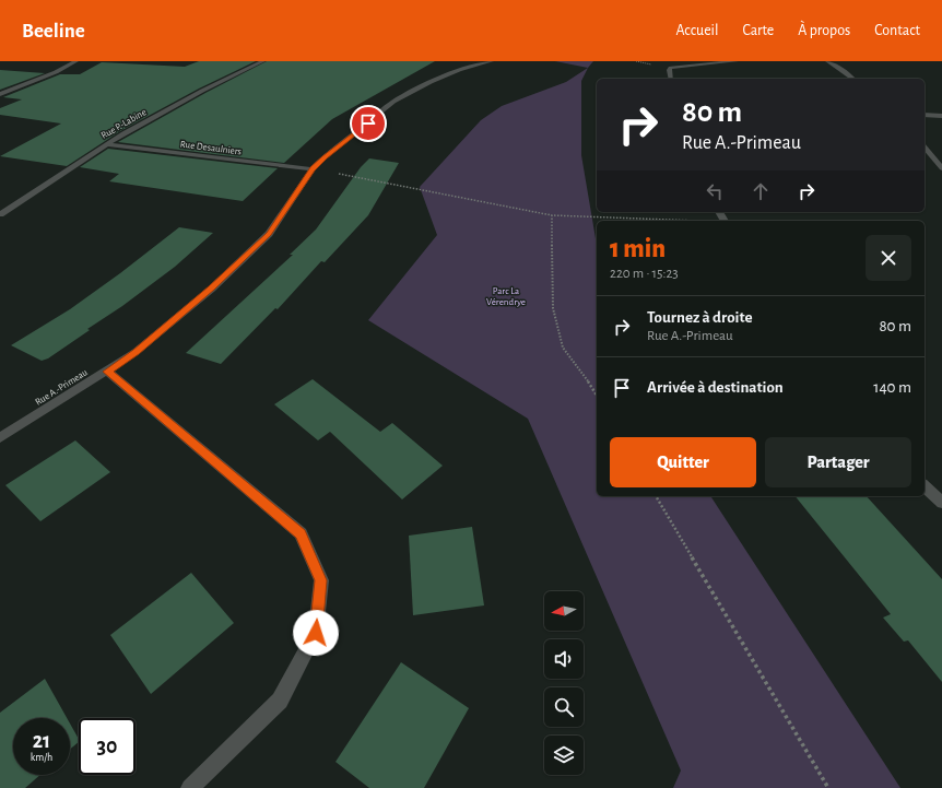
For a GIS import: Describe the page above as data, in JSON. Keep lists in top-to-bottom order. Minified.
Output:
{"streets":{"street":["Rue P.-Labine","Rue Desaulniers","Rue A.-Primeau"]},"crossings":[["Rue P.-Labine","Rue Desaulniers"],["Rue Desaulniers","Rue A.-Primeau"]],"parks":["Parc La Vérendrye"],"north":"left","page":{"header":"Beeline","nav":["Accueil","Carte","À propos","Contact"],"turn":["80 m","Rue A.-Primeau"],"heading":["1 min","220 m · 15:23"],"list":[{"name":"Tournez à droite","note":"Rue A.-Primeau","value":"80 m"},{"name":"Arrivée à destination","value":"140 m"}],"buttons":["Quitter","Partager"],"speed":"21 km/h","limit":"30"}}
